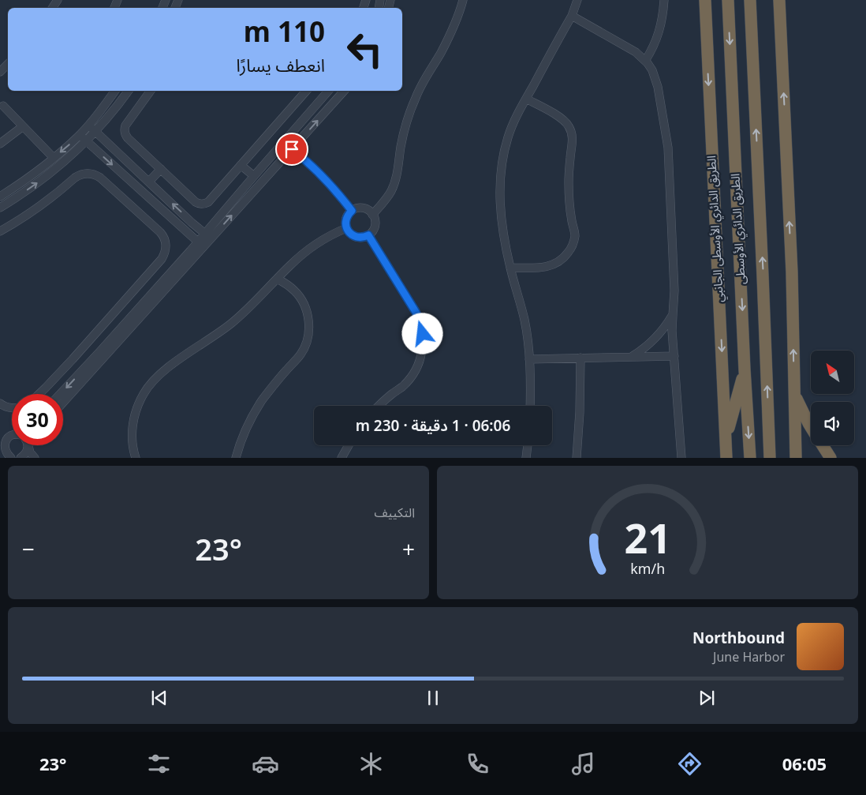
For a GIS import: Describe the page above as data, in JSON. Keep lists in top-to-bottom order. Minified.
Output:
{"streets":{"highway":["الطريق الدائري الأوسطى الجانبي","الطريق الدائري الأوسطى"]},"north":"top left","page":{"turn":["110 m","انعطف يسارًا"],"limit":"30","trip":"06:06 · 1 دقيقة · 230 m","tile":"التكييف","heat":["−","23°","+"],"song":["Northbound","June Harbor"],"tabs":["06:05","23°"],"gauge":["21","km/h"]}}
